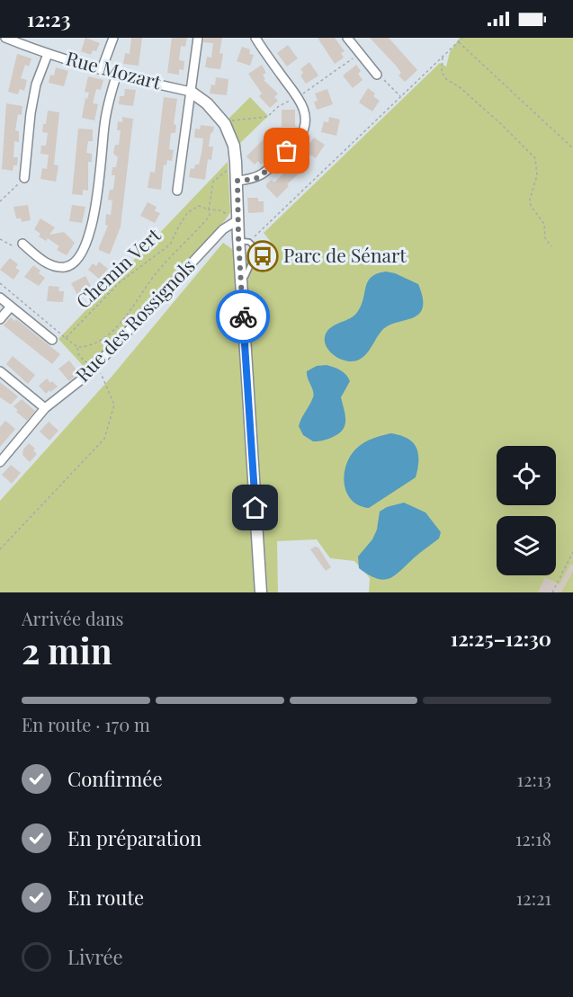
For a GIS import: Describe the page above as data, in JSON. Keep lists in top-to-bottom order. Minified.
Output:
{"streets":{"street":["Rue Mozart","Rue des Rossignols"],"path":["Chemin Vert"]},"places":{"bus stop":["Parc de Sénart"]},"page":{"status":"12:23","heading":["2 min","Arrivée dans","12:25–12:30"],"bar":"En route · 170 m","list":[["Confirmée","12:13"],["En préparation","12:18"],["En route","12:21"],"Livrée"]}}
